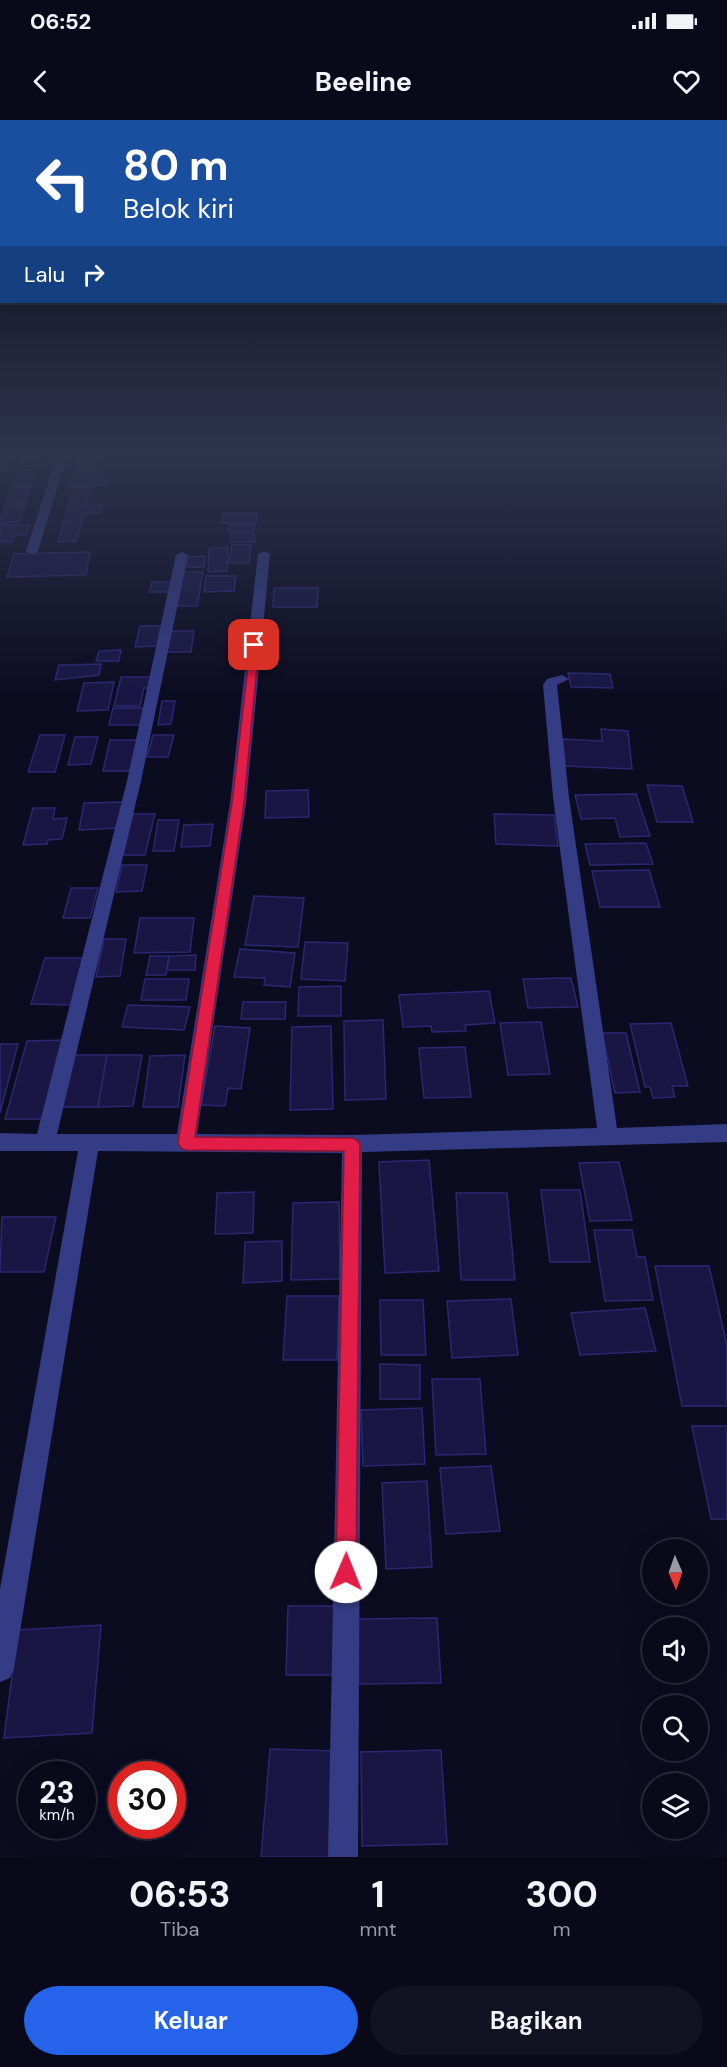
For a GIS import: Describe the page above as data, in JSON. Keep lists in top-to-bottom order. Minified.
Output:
{"north":"bottom","page":{"status":"06:52","header":"Beeline","turn":["80 m","Belok kiri"],"then":"Lalu","speed":"23 km/h","limit":"30","eta":["06:53","Tiba","1","mnt","300","m"],"buttons":["Keluar","Bagikan"]}}
